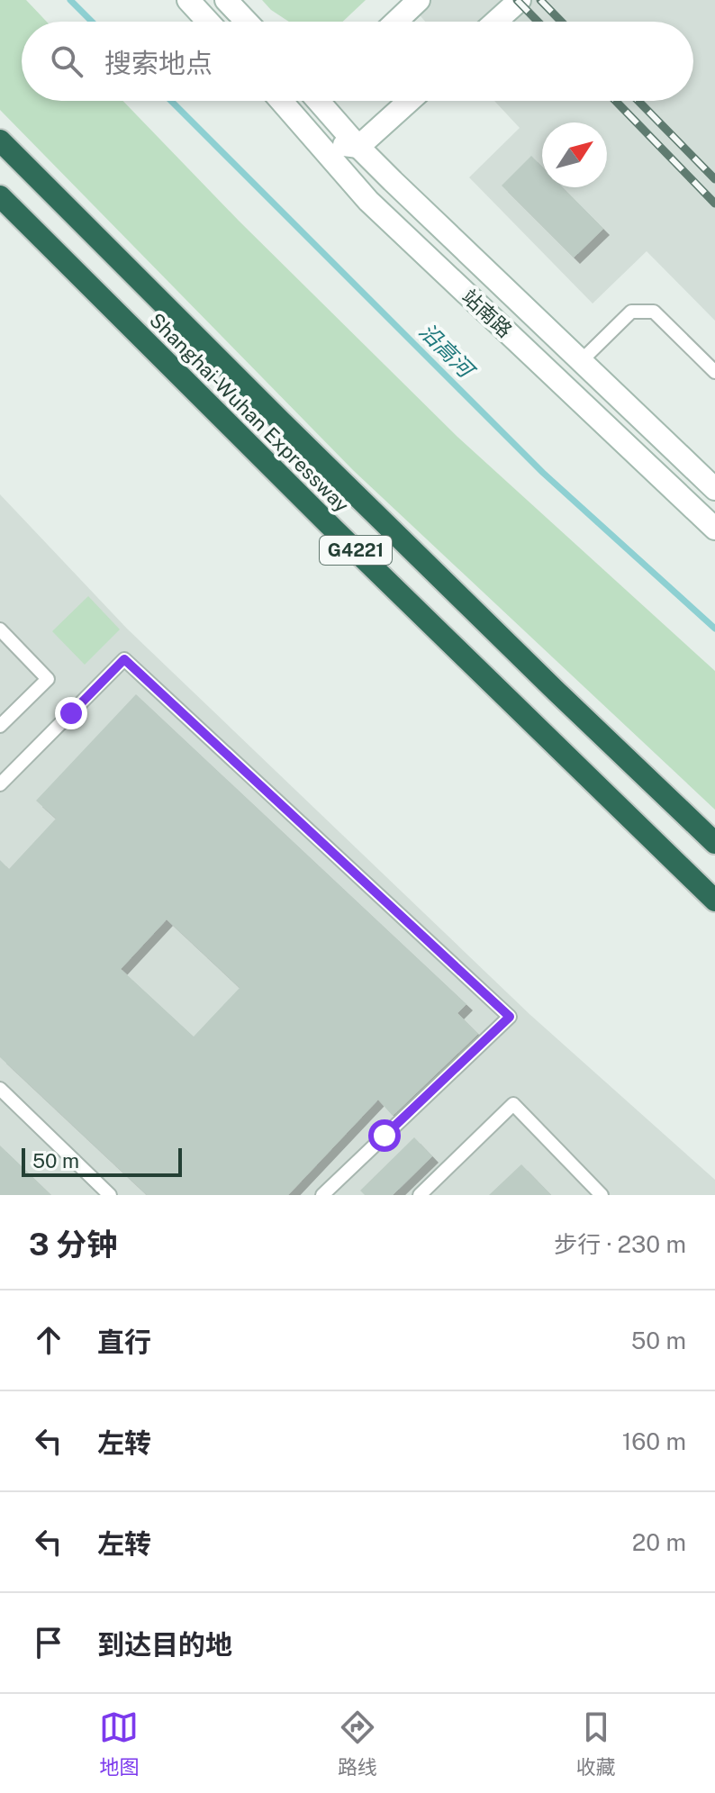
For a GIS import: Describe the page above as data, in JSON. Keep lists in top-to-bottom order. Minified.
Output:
{"streets":{"highway":["Shanghai-Wuhan Expressway","G4221"],"street":["站南路"]},"water":["沿高河"],"scale_bar":"50 m","north":"top right","page":{"search":"搜索地点","scale":"50 m","heading":["3 分钟","步行 · 230 m"],"list":[["直行","50 m"],["左转","160 m"],["左转","20 m"],"到达目的地"],"nav":["地图","路线","收藏"]}}
